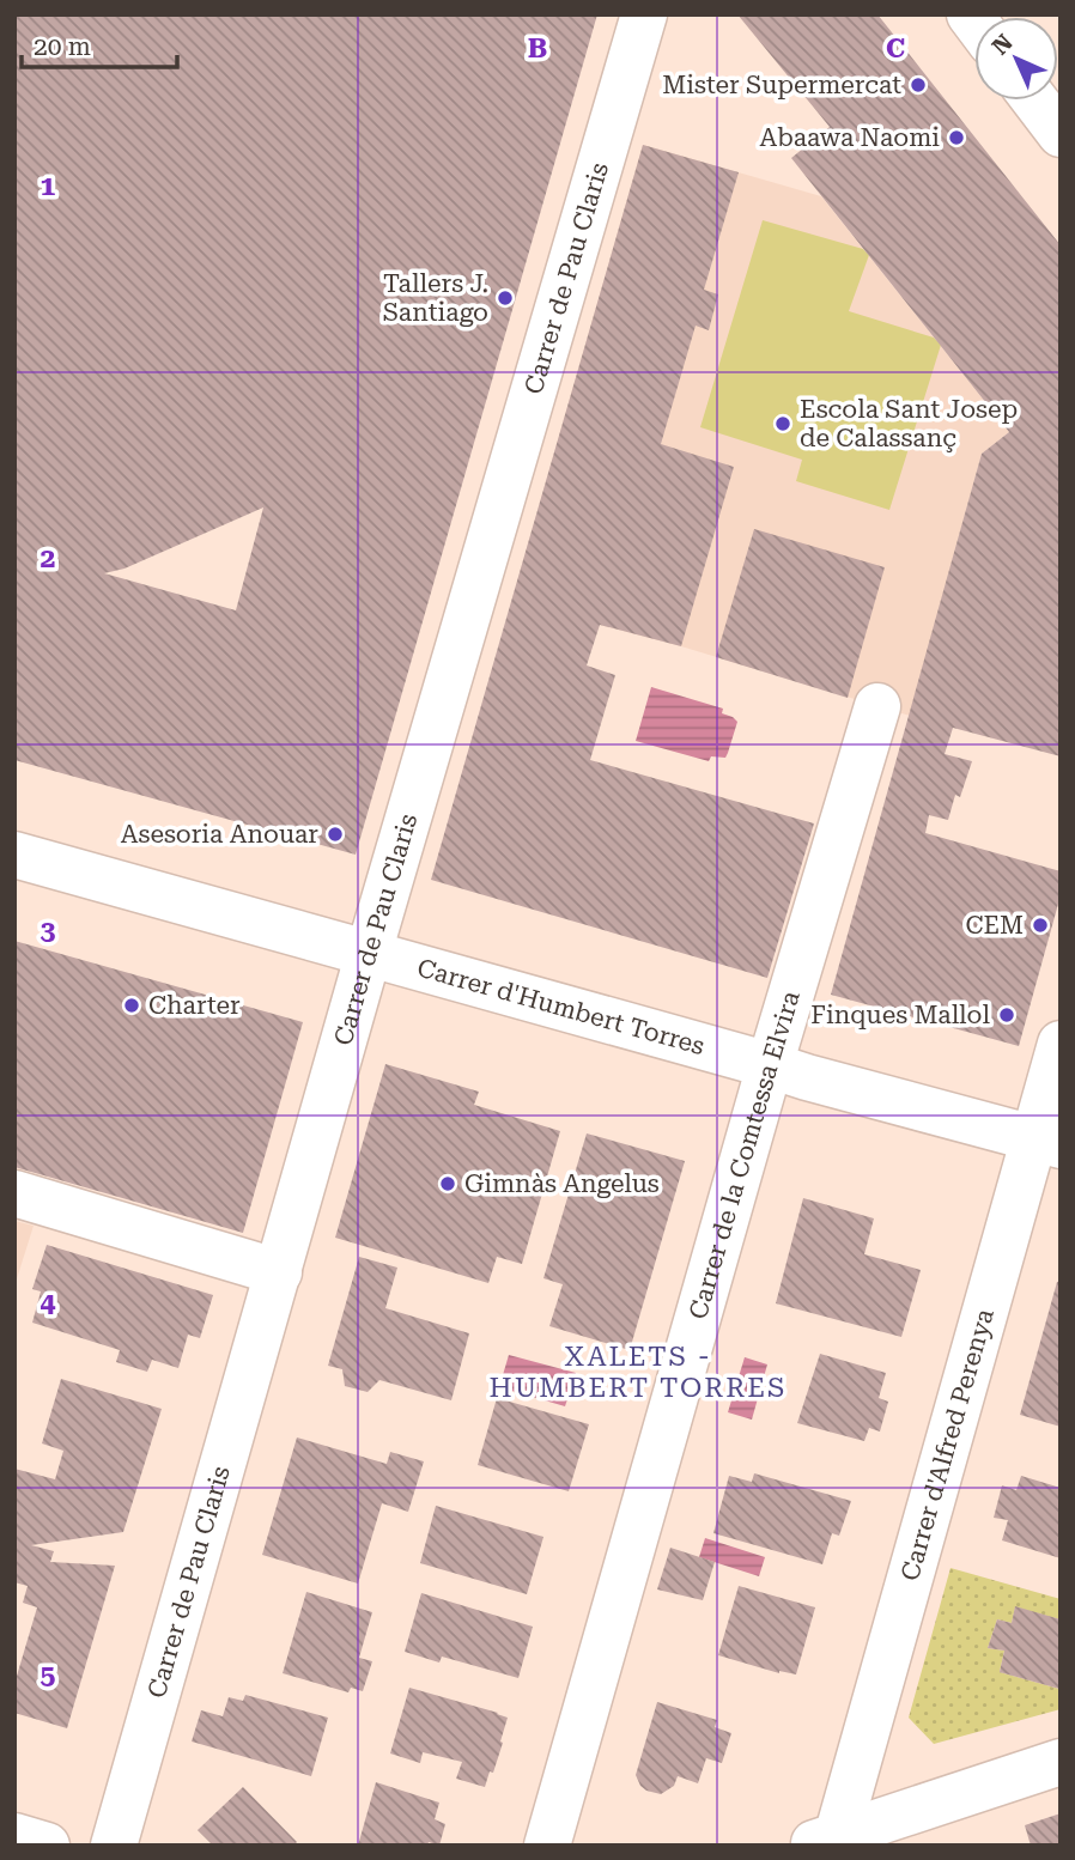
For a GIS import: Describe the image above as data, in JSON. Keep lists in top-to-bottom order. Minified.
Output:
{"streets":{"street":["Carrer de Pau Claris","Carrer d'Humbert Torres","Carrer de la Comtessa Elvira","Carrer d'Alfred Perenya"]},"crossings":[["Carrer de Pau Claris","Carrer d'Humbert Torres"],["Carrer d'Humbert Torres","Carrer de la Comtessa Elvira"],["Carrer d'Humbert Torres","Carrer d'Alfred Perenya"]],"districts":["XALETS - HUMBERT TORRES"],"places":["Mister Supermercat","Abaawa Naomi","Tallers J. Santiago","Escola Sant Josep de Calassanç","Asesoria Anouar","CEM","Charter","Finques Mallol","Gimnàs Angelus"],"scale_bar":"20 m","north":"top left","grid":{"columns":["B","C"],"rows":["1","2","3","4","5"]}}
